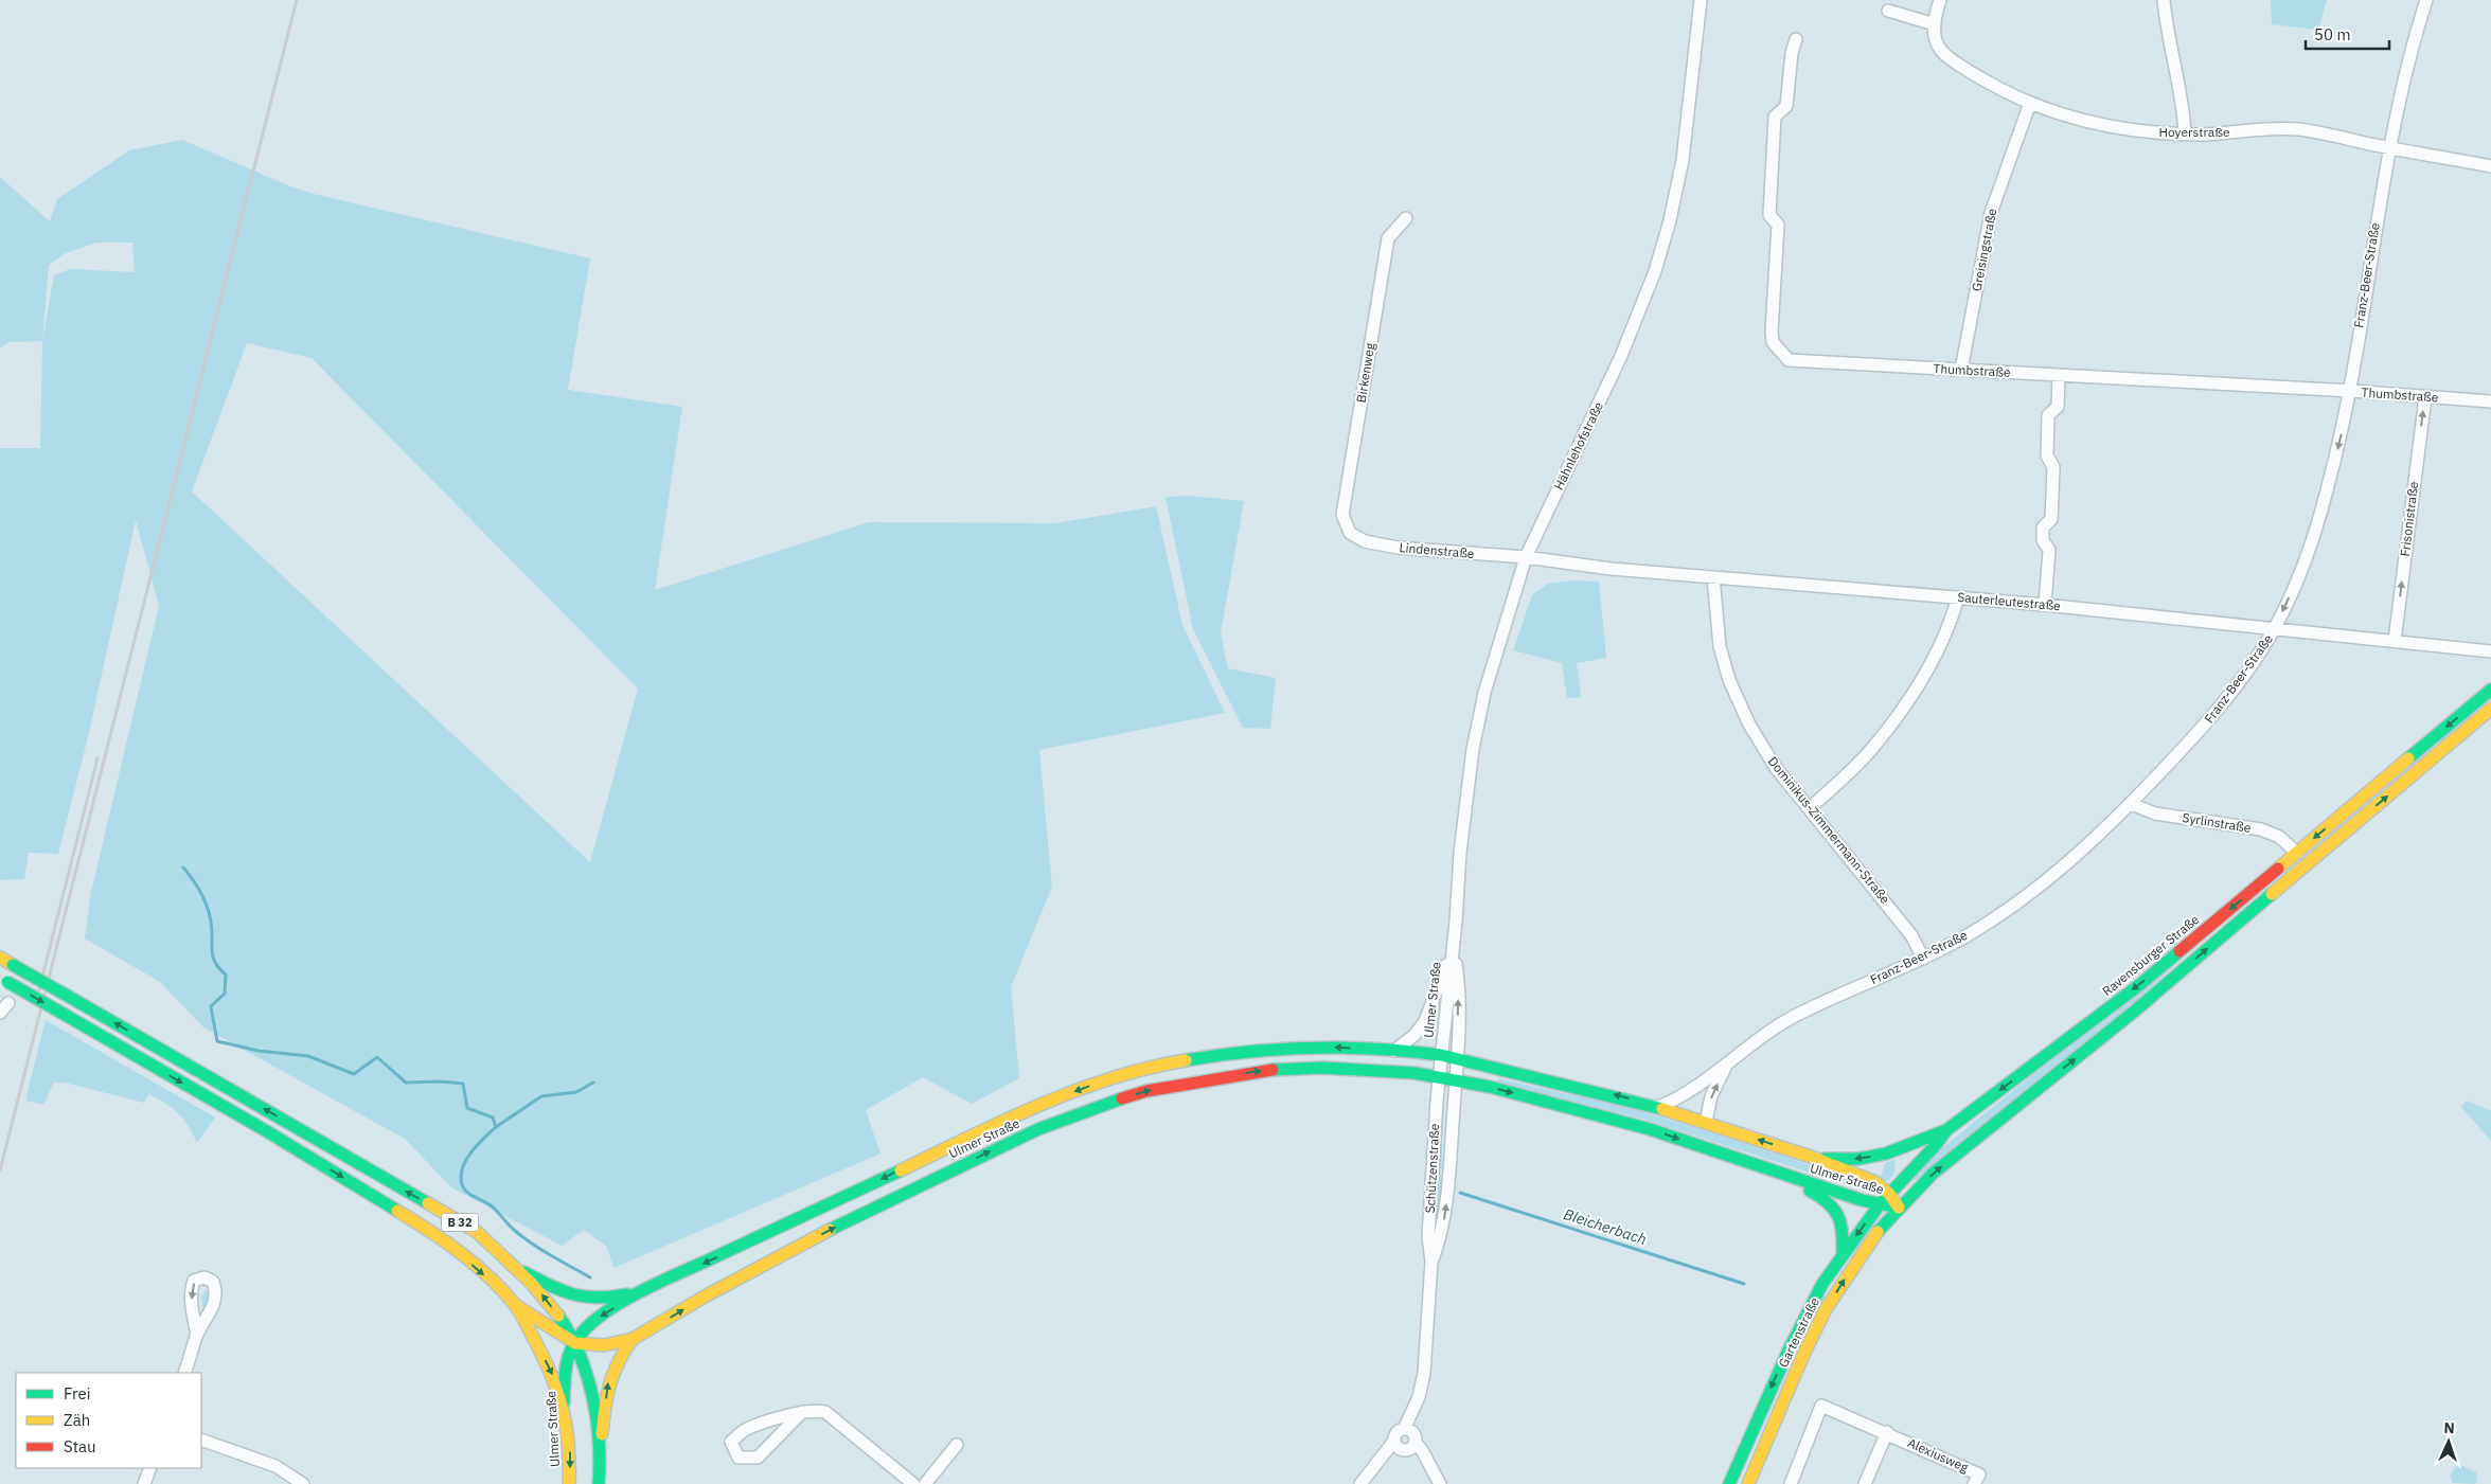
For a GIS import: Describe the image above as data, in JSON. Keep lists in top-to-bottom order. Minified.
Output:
{"streets":{"main road":["Ravensburger Straße","Ulmer Straße","B 32","Gartenstraße"],"street":["Hoyerstraße","Greisingstraße","Franz-Beer-Straße","Thumbstraße","Birkenweg","Hähnlehofstraße","Frisonistraße","Lindenstraße","Sauterleutestraße","Syrlinstraße","Dominikus-Zimmermann-Straße","Schützenstraße","Alexiusweg"]},"crossings":[["Hoyerstraße","Greisingstraße"],["Hoyerstraße","Franz-Beer-Straße"],["Greisingstraße","Thumbstraße"],["Franz-Beer-Straße","Thumbstraße"],["Franz-Beer-Straße","Sauterleutestraße"],["Franz-Beer-Straße","Syrlinstraße"],["Franz-Beer-Straße","Dominikus-Zimmermann-Straße"],["Franz-Beer-Straße","Ulmer Straße"],["Thumbstraße","Frisonistraße"],["Birkenweg","Lindenstraße"],["Hähnlehofstraße","Lindenstraße"],["Hähnlehofstraße","Sauterleutestraße"],["Hähnlehofstraße","Ulmer Straße"],["Frisonistraße","Sauterleutestraße"],["Lindenstraße","Sauterleutestraße"],["Sauterleutestraße","Dominikus-Zimmermann-Straße"],["Syrlinstraße","Ravensburger Straße"],["Ravensburger Straße","Ulmer Straße"],["Ravensburger Straße","Gartenstraße"],["Ulmer Straße","Schützenstraße"],["Ulmer Straße","B 32"],["Ulmer Straße","Gartenstraße"]],"one_way":["Frisonistraße"],"water":["Bleicherbach"],"legend":["Frei","Zäh","Stau"],"scale_bar":"50 m","north":"top"}
